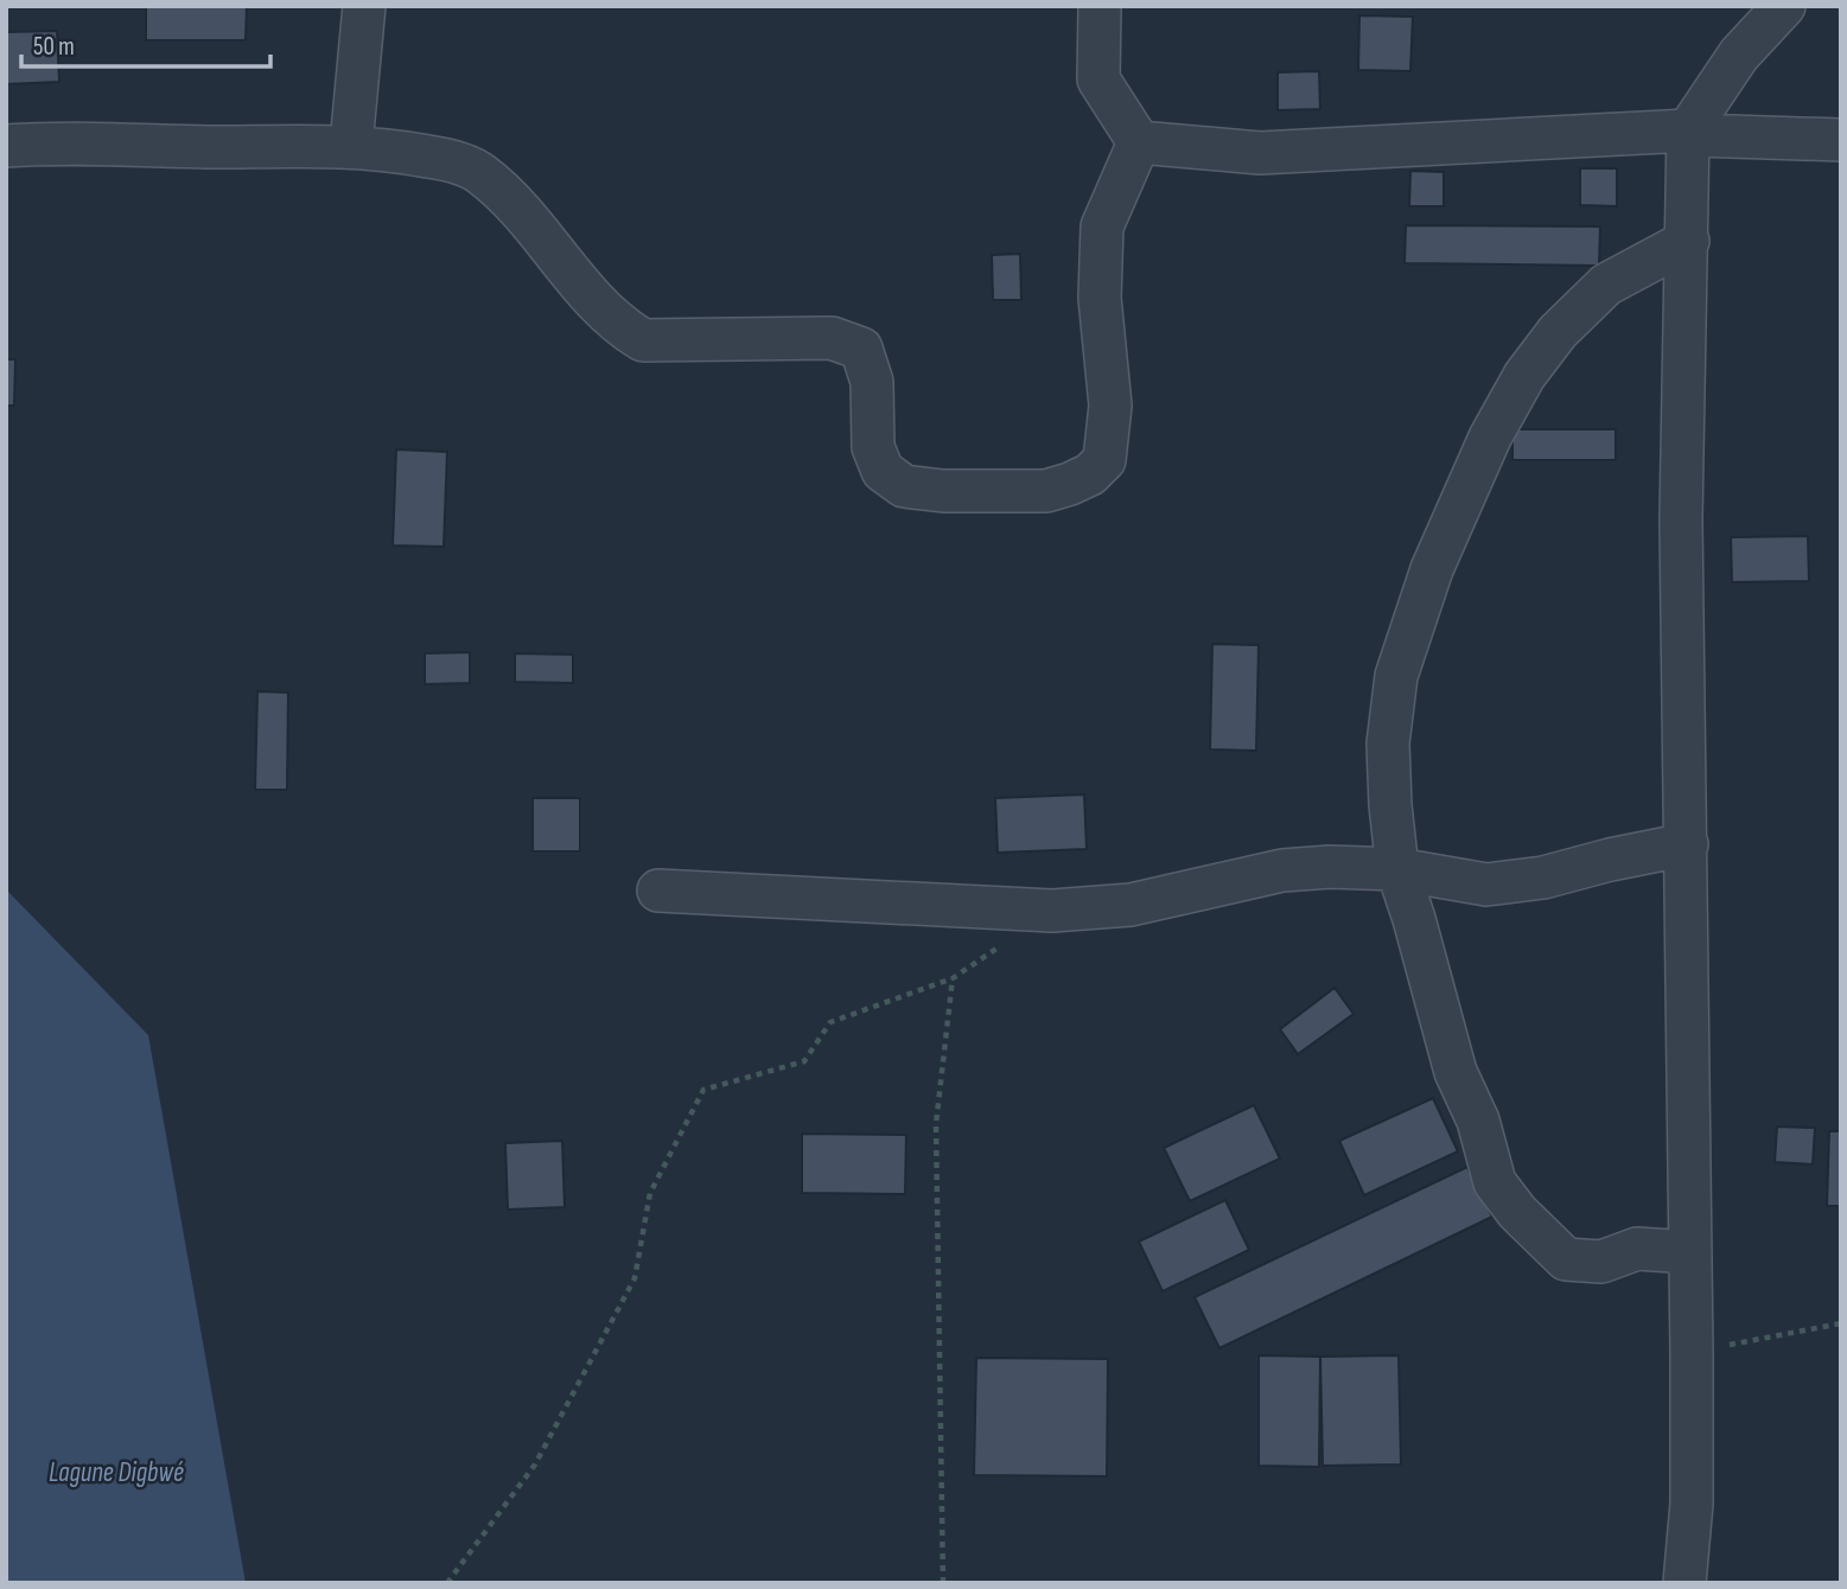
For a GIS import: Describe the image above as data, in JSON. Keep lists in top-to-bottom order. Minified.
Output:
{"water":["Lagune Digbwé"],"scale_bar":"50 m"}
